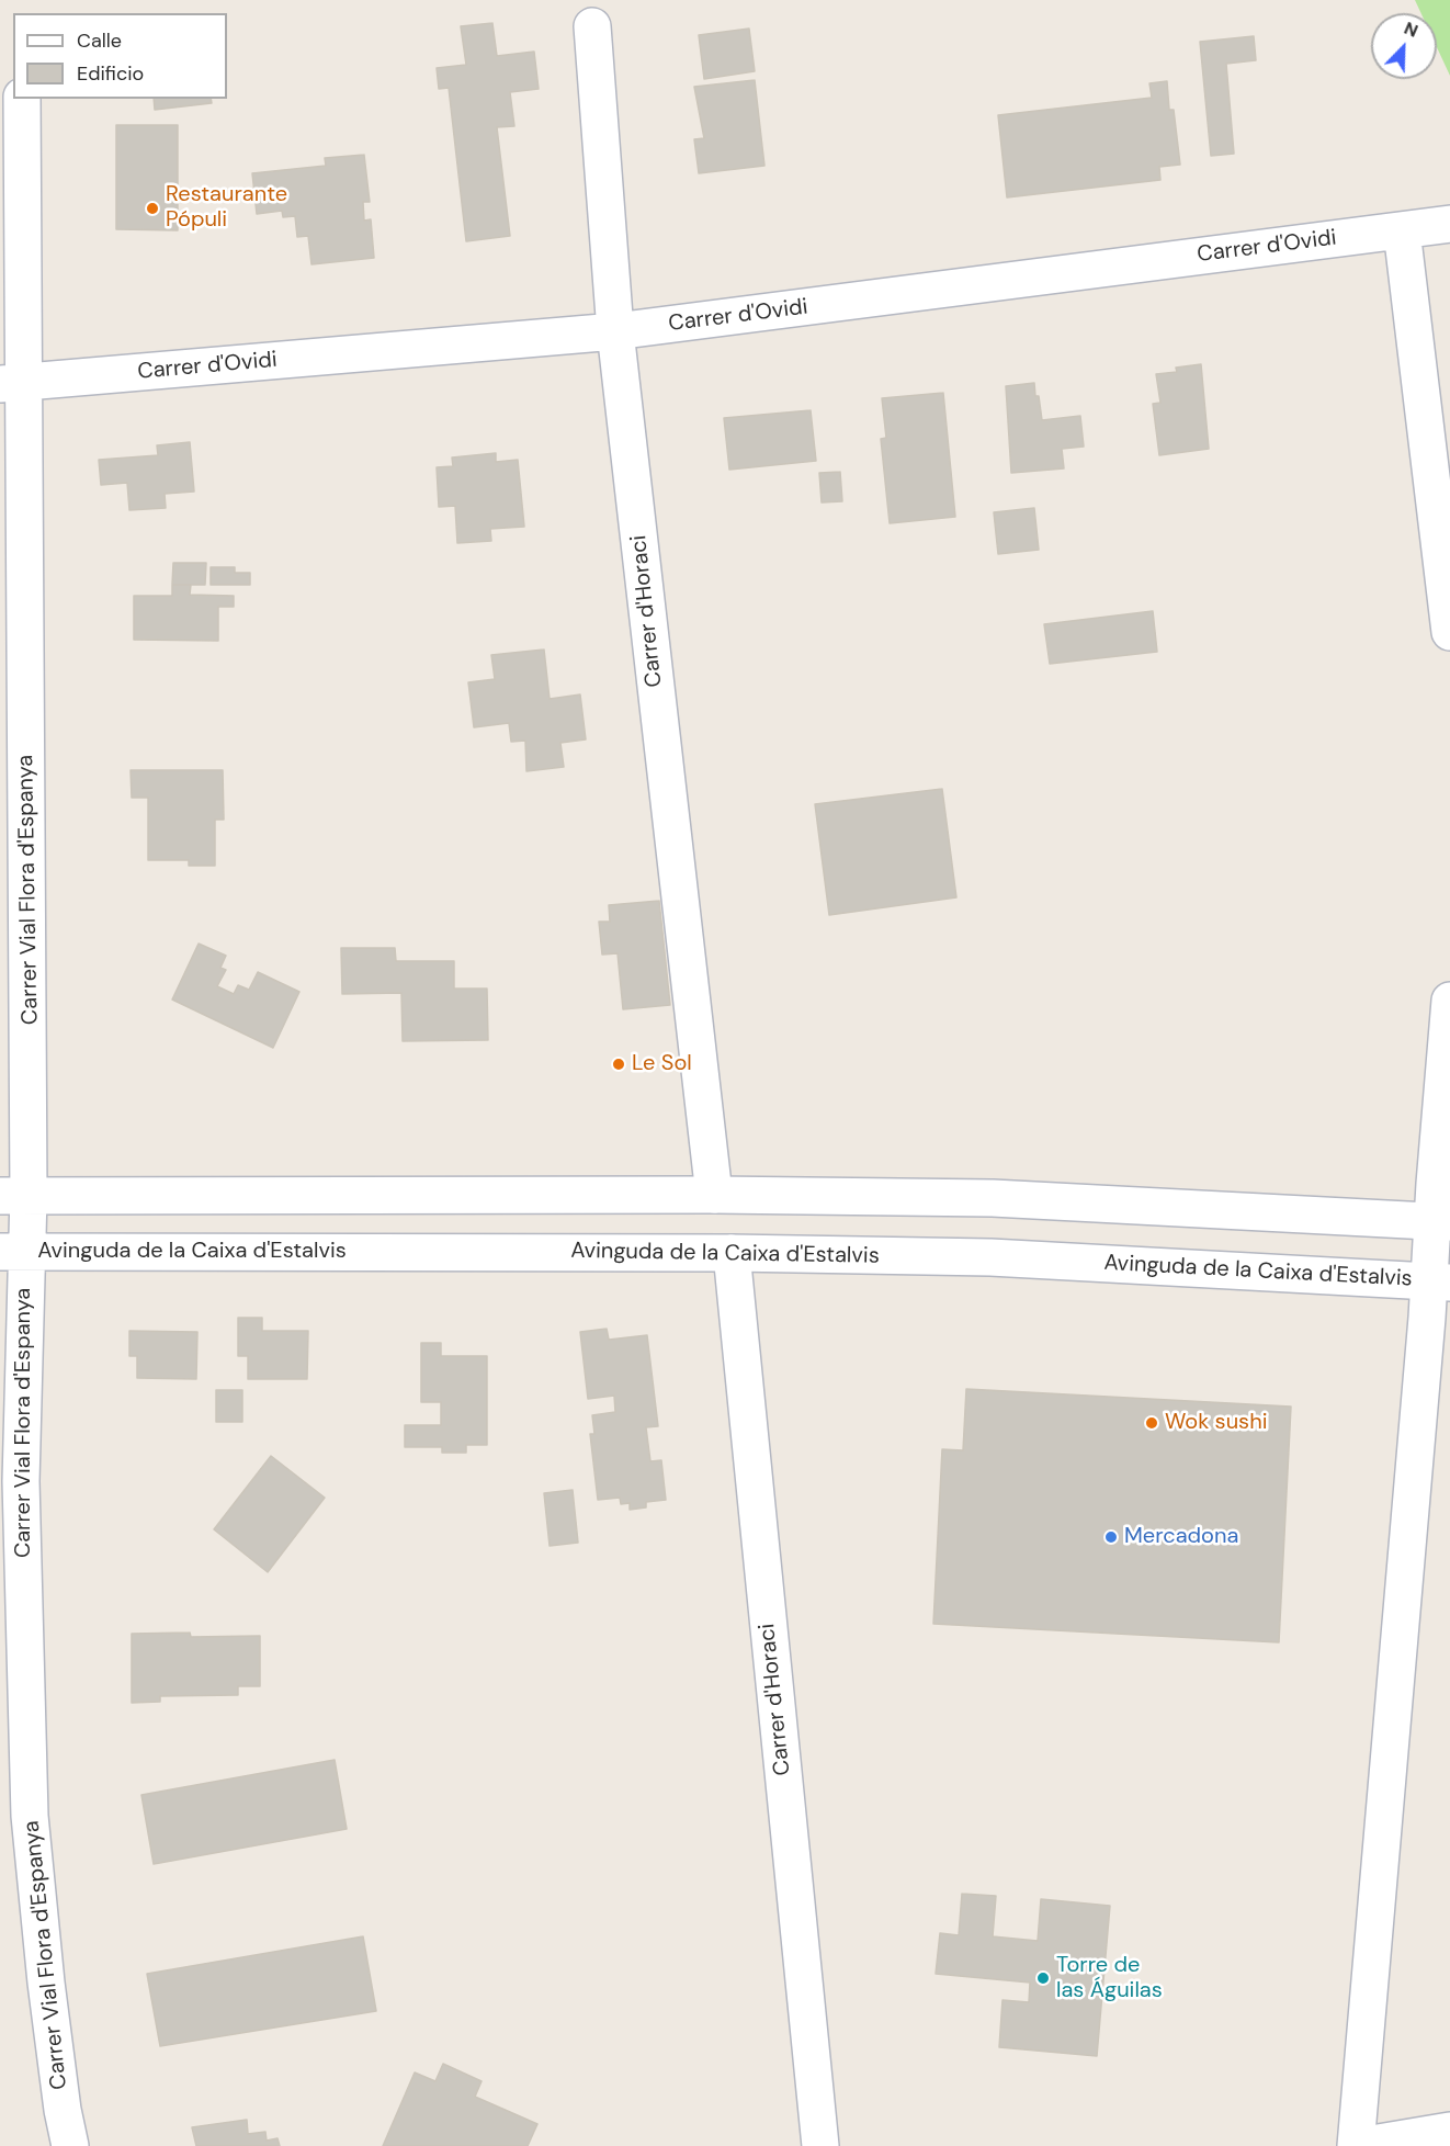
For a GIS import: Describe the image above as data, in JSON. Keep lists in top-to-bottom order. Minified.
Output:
{"streets":{"street":["Carrer d'Ovidi","Carrer d'Horaci","Carrer Vial Flora d'Espanya","Avinguda de la Caixa d'Estalvis"]},"crossings":[["Carrer d'Ovidi","Carrer d'Horaci"],["Carrer d'Ovidi","Carrer Vial Flora d'Espanya"],["Carrer d'Horaci","Avinguda de la Caixa d'Estalvis"],["Carrer Vial Flora d'Espanya","Avinguda de la Caixa d'Estalvis"]],"places":["Restaurante Pópuli","Le Sol","Wok sushi","Mercadona","Torre de las Águilas"],"legend":["Calle","Edificio"],"north":"top right"}
